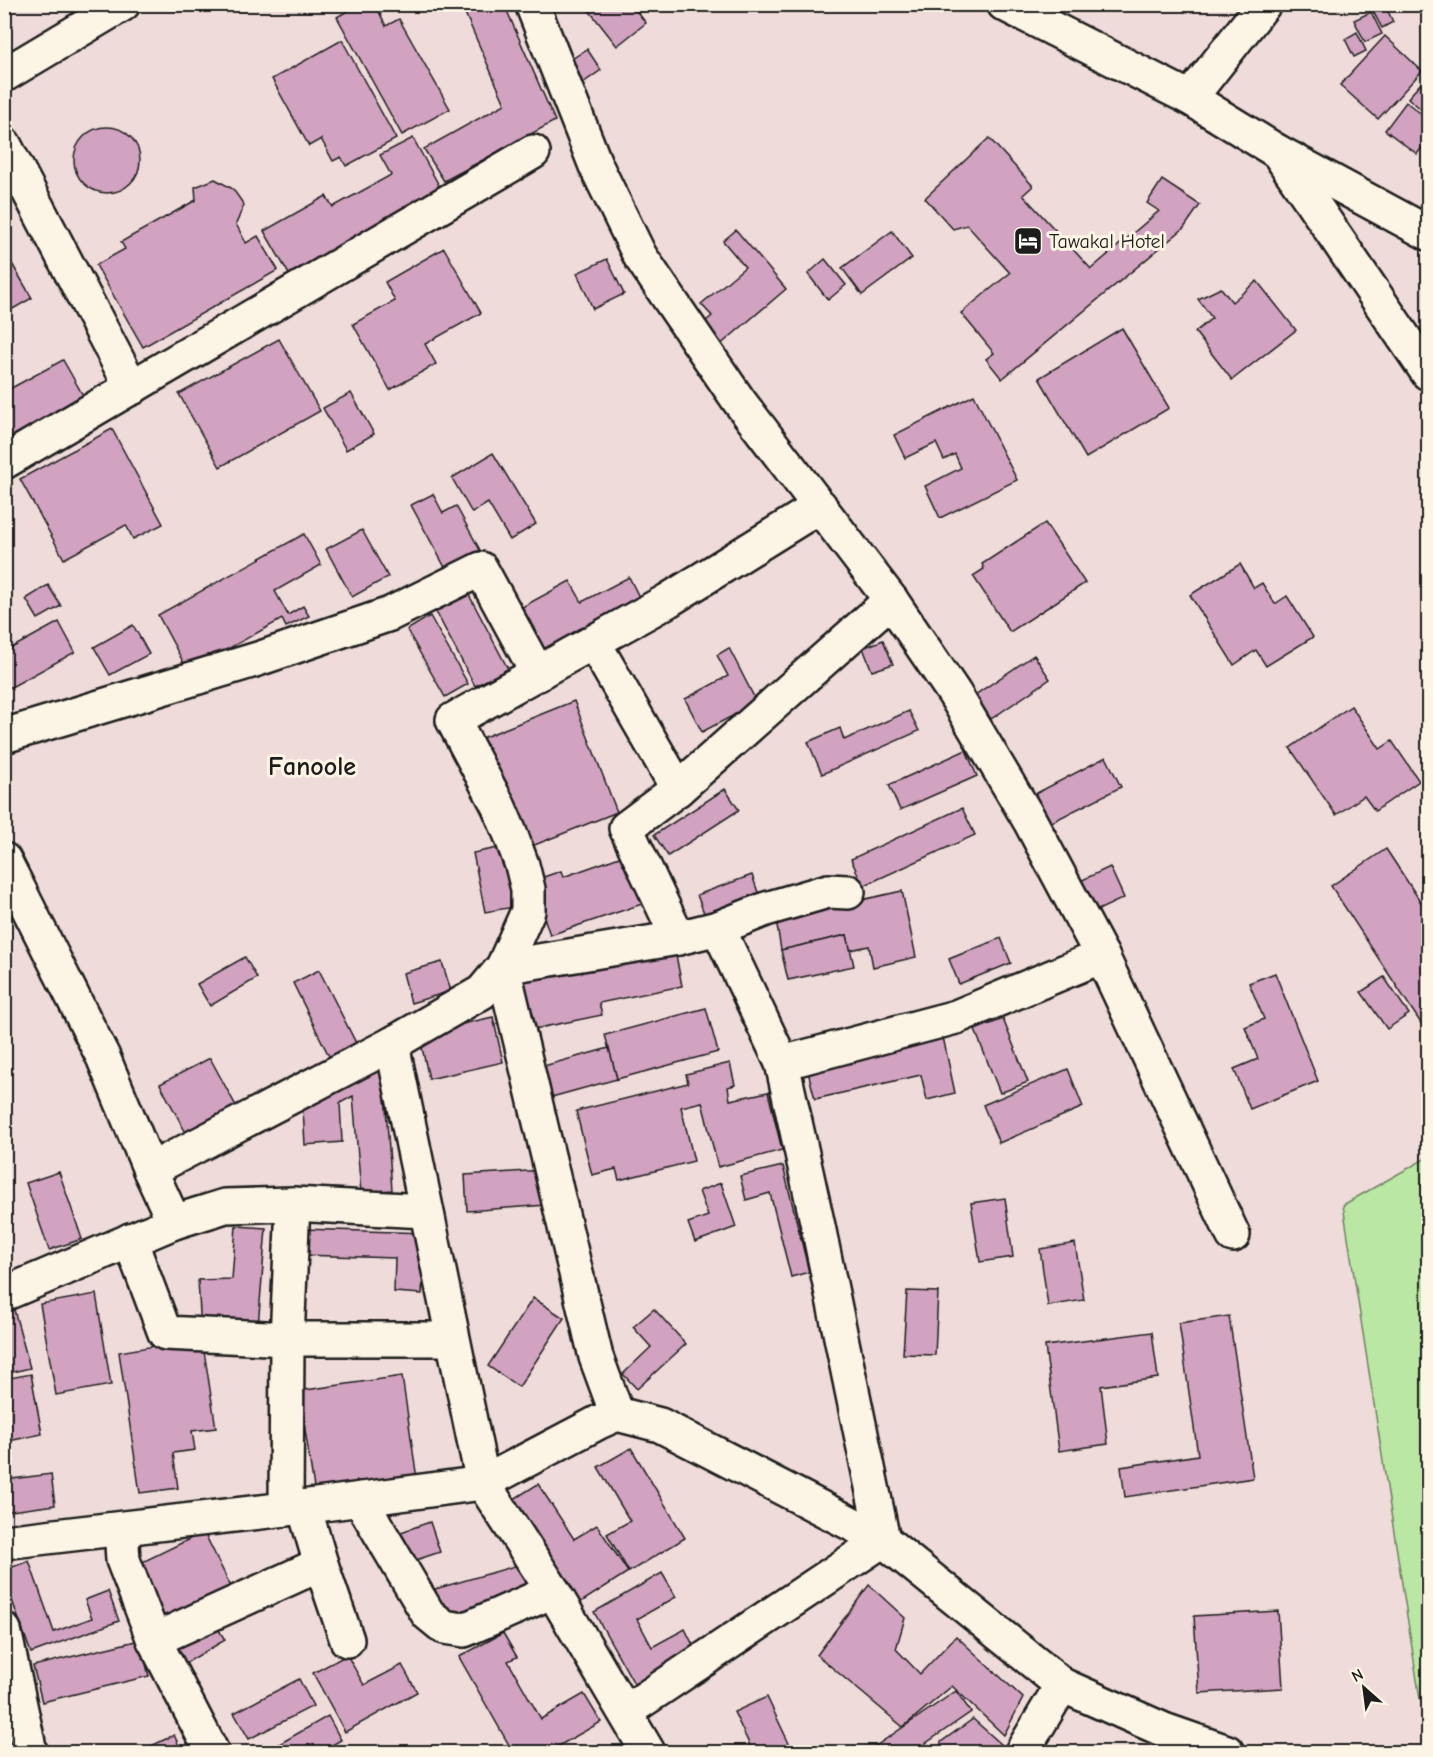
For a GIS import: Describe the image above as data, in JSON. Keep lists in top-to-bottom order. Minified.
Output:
{"districts":["Fanoole"],"places":{"hotel":["Tawakal Hotel"]},"north":"top left"}
